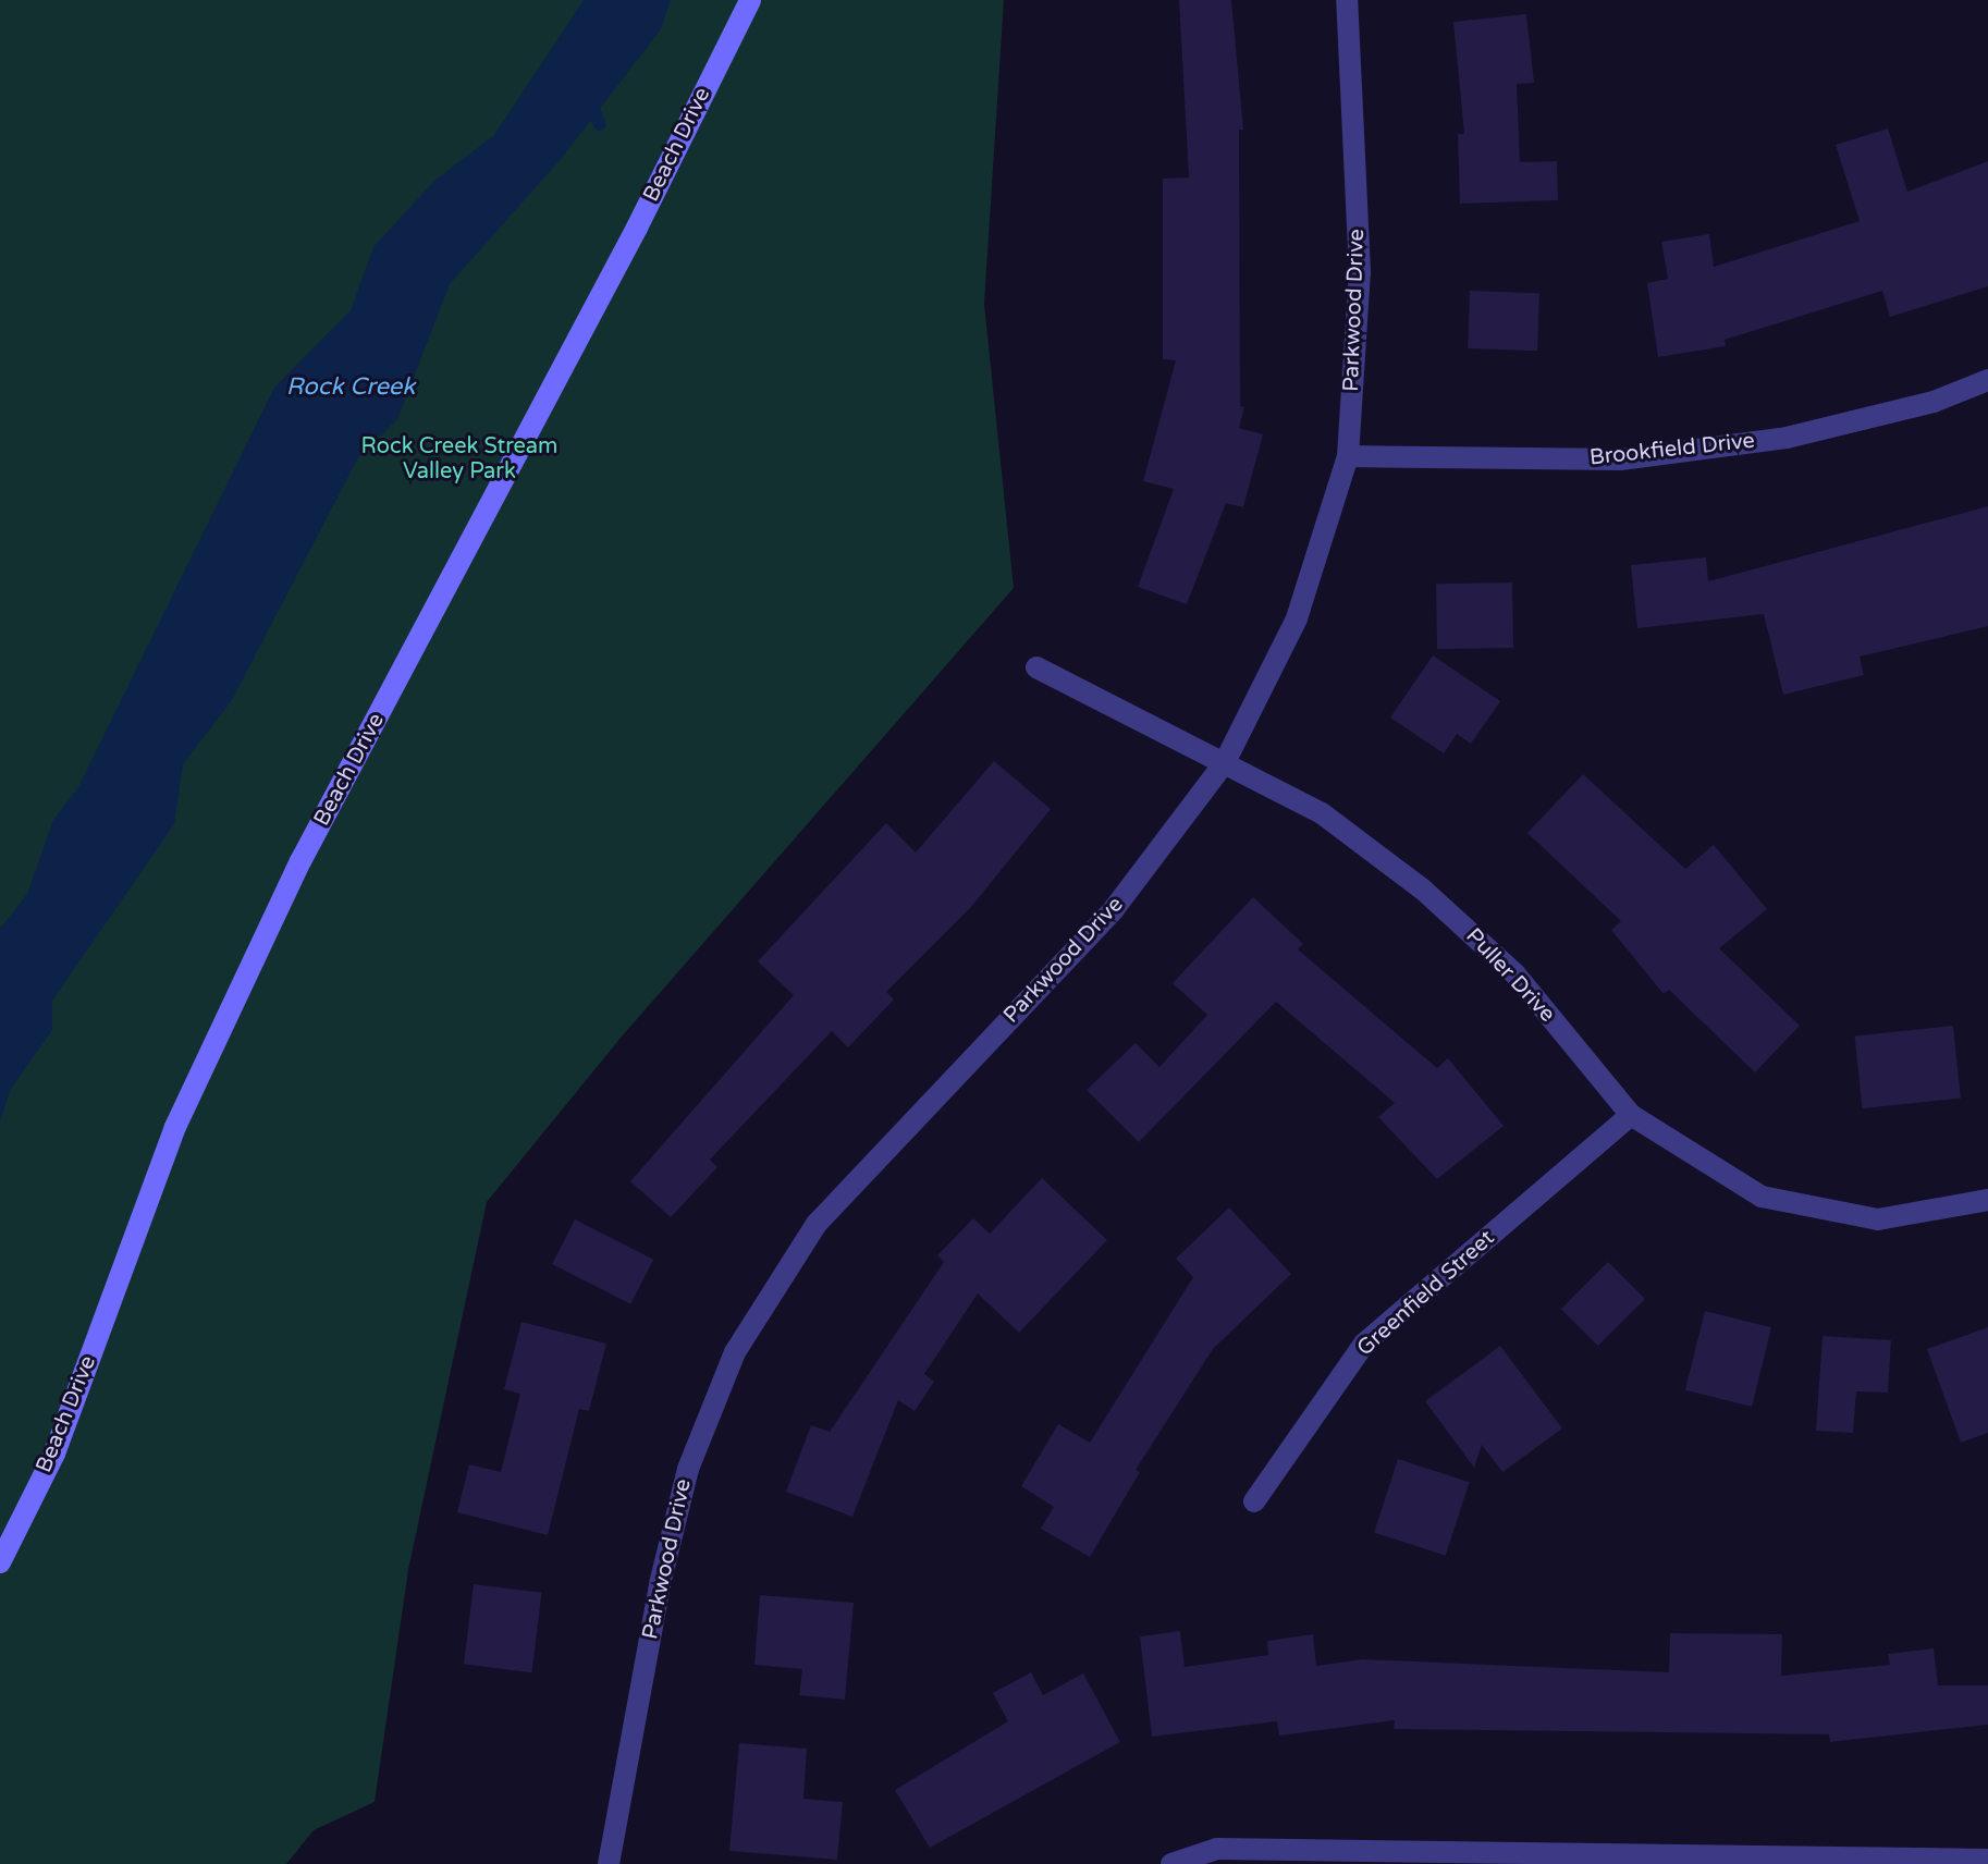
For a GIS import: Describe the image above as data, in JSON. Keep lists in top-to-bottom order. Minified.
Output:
{"streets":{"street":["Beach Drive","Parkwood Drive","Brookfield Drive","Puller Drive","Greenfield Street"]},"crossings":[["Parkwood Drive","Brookfield Drive"],["Parkwood Drive","Puller Drive"],["Puller Drive","Greenfield Street"]],"water":["Rock Creek"],"parks":["Rock Creek Stream Valley Park"]}
